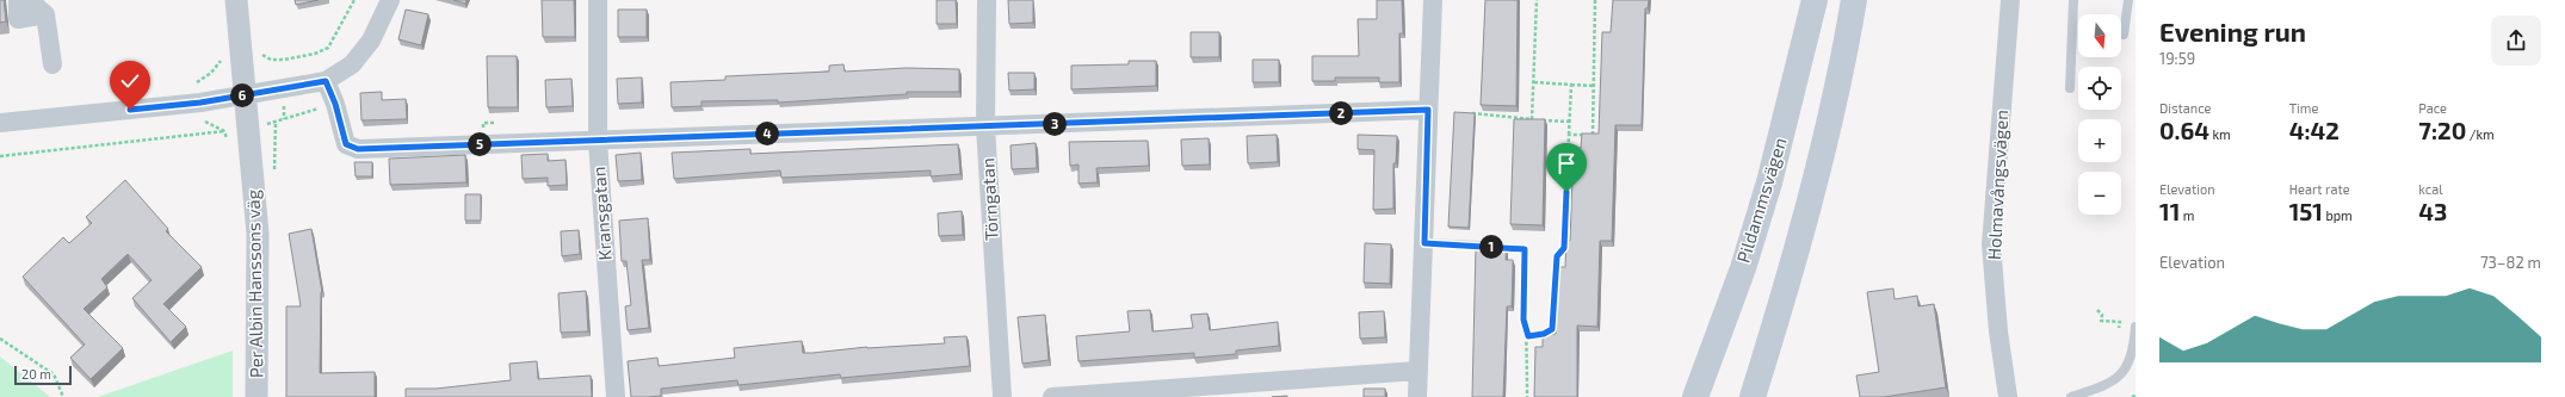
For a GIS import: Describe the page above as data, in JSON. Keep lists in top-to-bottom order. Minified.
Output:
{"streets":{"main road":["Pildammsvägen"],"street":["Holmavångsvägen","Törngatan","Kransgatan","Per Albin Hanssons väg"]},"scale_bar":"20 m","north":"bottom","page":{"heading":["Evening run","19:59"],"map_buttons":["+","−"],"stats":[["Distance","0.64 km"],["Time","4:42"],["Pace","7:20 /km"],["Elevation","11 m"],["Heart rate","151 bpm"],["kcal","43"]],"pins":["6","2","3","4","5","1"],"chart":["Elevation","73–82 m"],"scale":"20 m"}}
